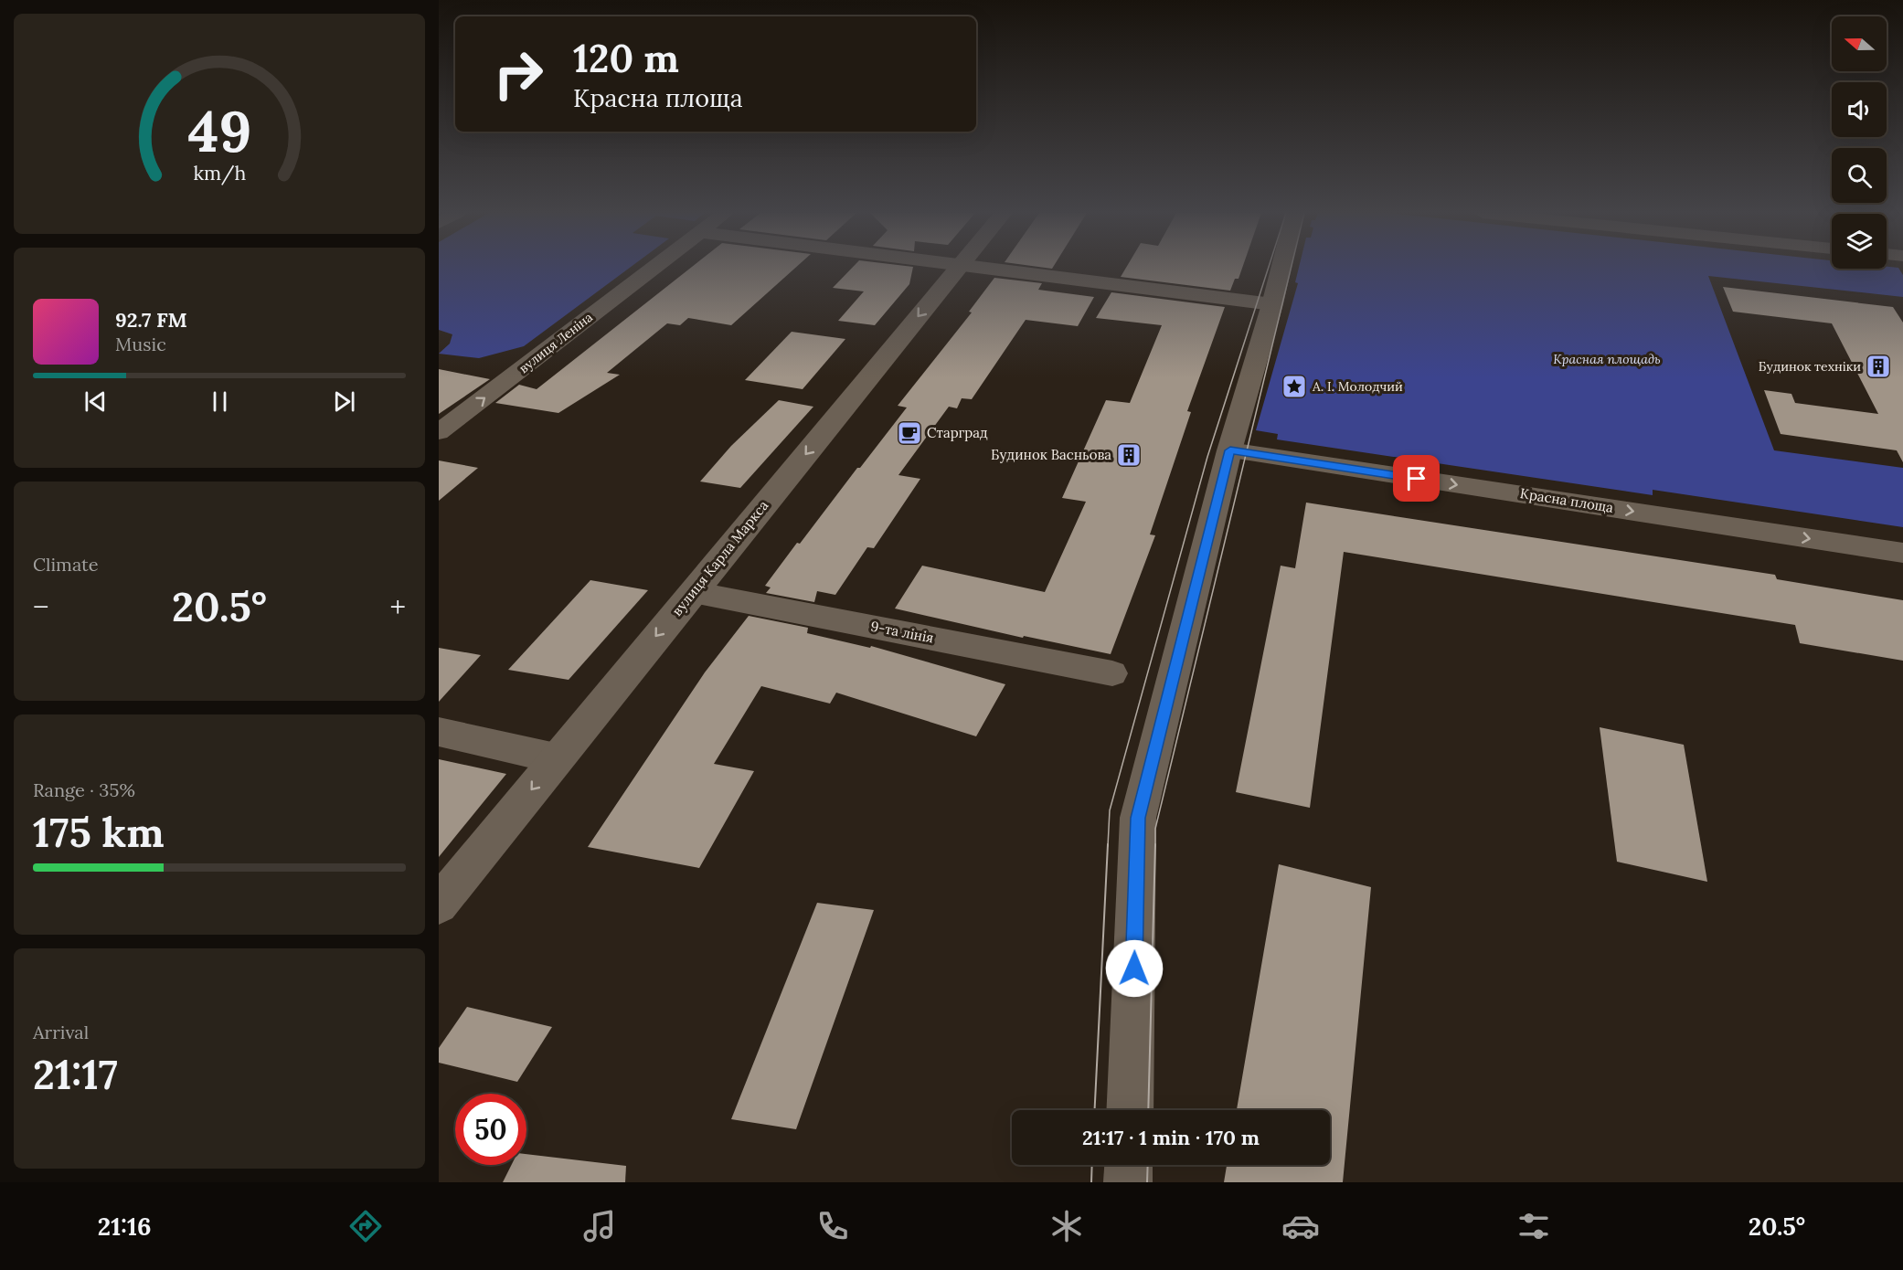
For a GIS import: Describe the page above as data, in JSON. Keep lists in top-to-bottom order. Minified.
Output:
{"streets":{"main road":["вулиця Карла Маркса"],"street":["вулиця Леніна","Красна площа","9-та лінія"]},"crossings":[["вулиця Карла Маркса","9-та лінія"]],"one_way":["вулиця Леніна","Красна площа","вулиця Карла Маркса"],"parks":["Красная площадь"],"places":{"building":["Будинок техніки","Будинок Васньова"],"place":["А. І. Молодчий"],"cafe":["Старград"]},"north":"left","page":{"turn":["120 m","Красна площа"],"song":["92.7 FM","Music"],"tile":["Climate",["Range · 35%","175 km"],["Arrival","21:17"]],"heat":["−","20.5°","+"],"limit":"50","trip":"21:17 · 1 min · 170 m","tabs":["21:16","20.5°"],"gauge":["49","km/h"]}}
